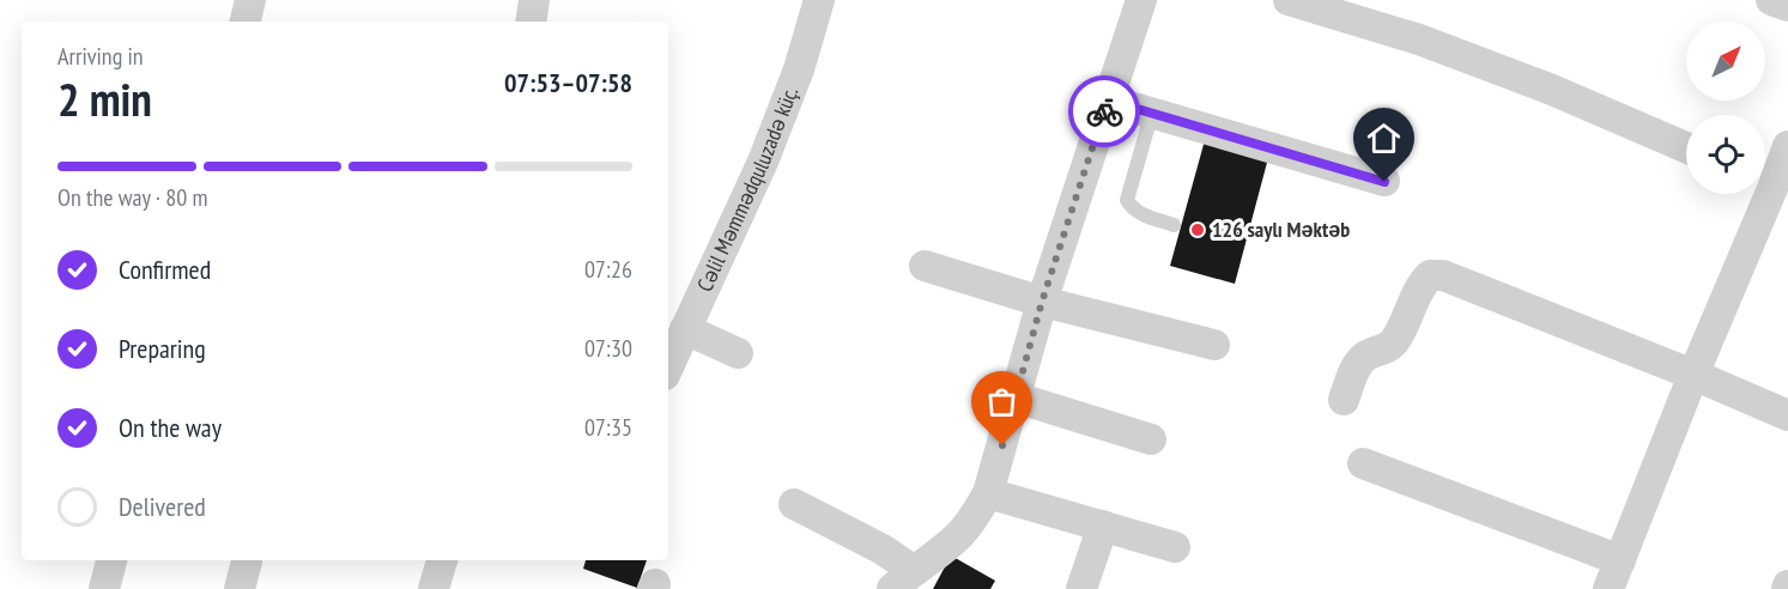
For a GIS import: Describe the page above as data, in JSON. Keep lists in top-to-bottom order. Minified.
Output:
{"streets":{"street":["Cəlil Məmmədquluzadə küç."]},"places":["126 saylı Məktəb"],"north":"top right","page":{"heading":["2 min","Arriving in","07:53–07:58"],"bar":"On the way · 80 m","list":[["Confirmed","07:26"],["Preparing","07:30"],["On the way","07:35"],"Delivered"]}}
